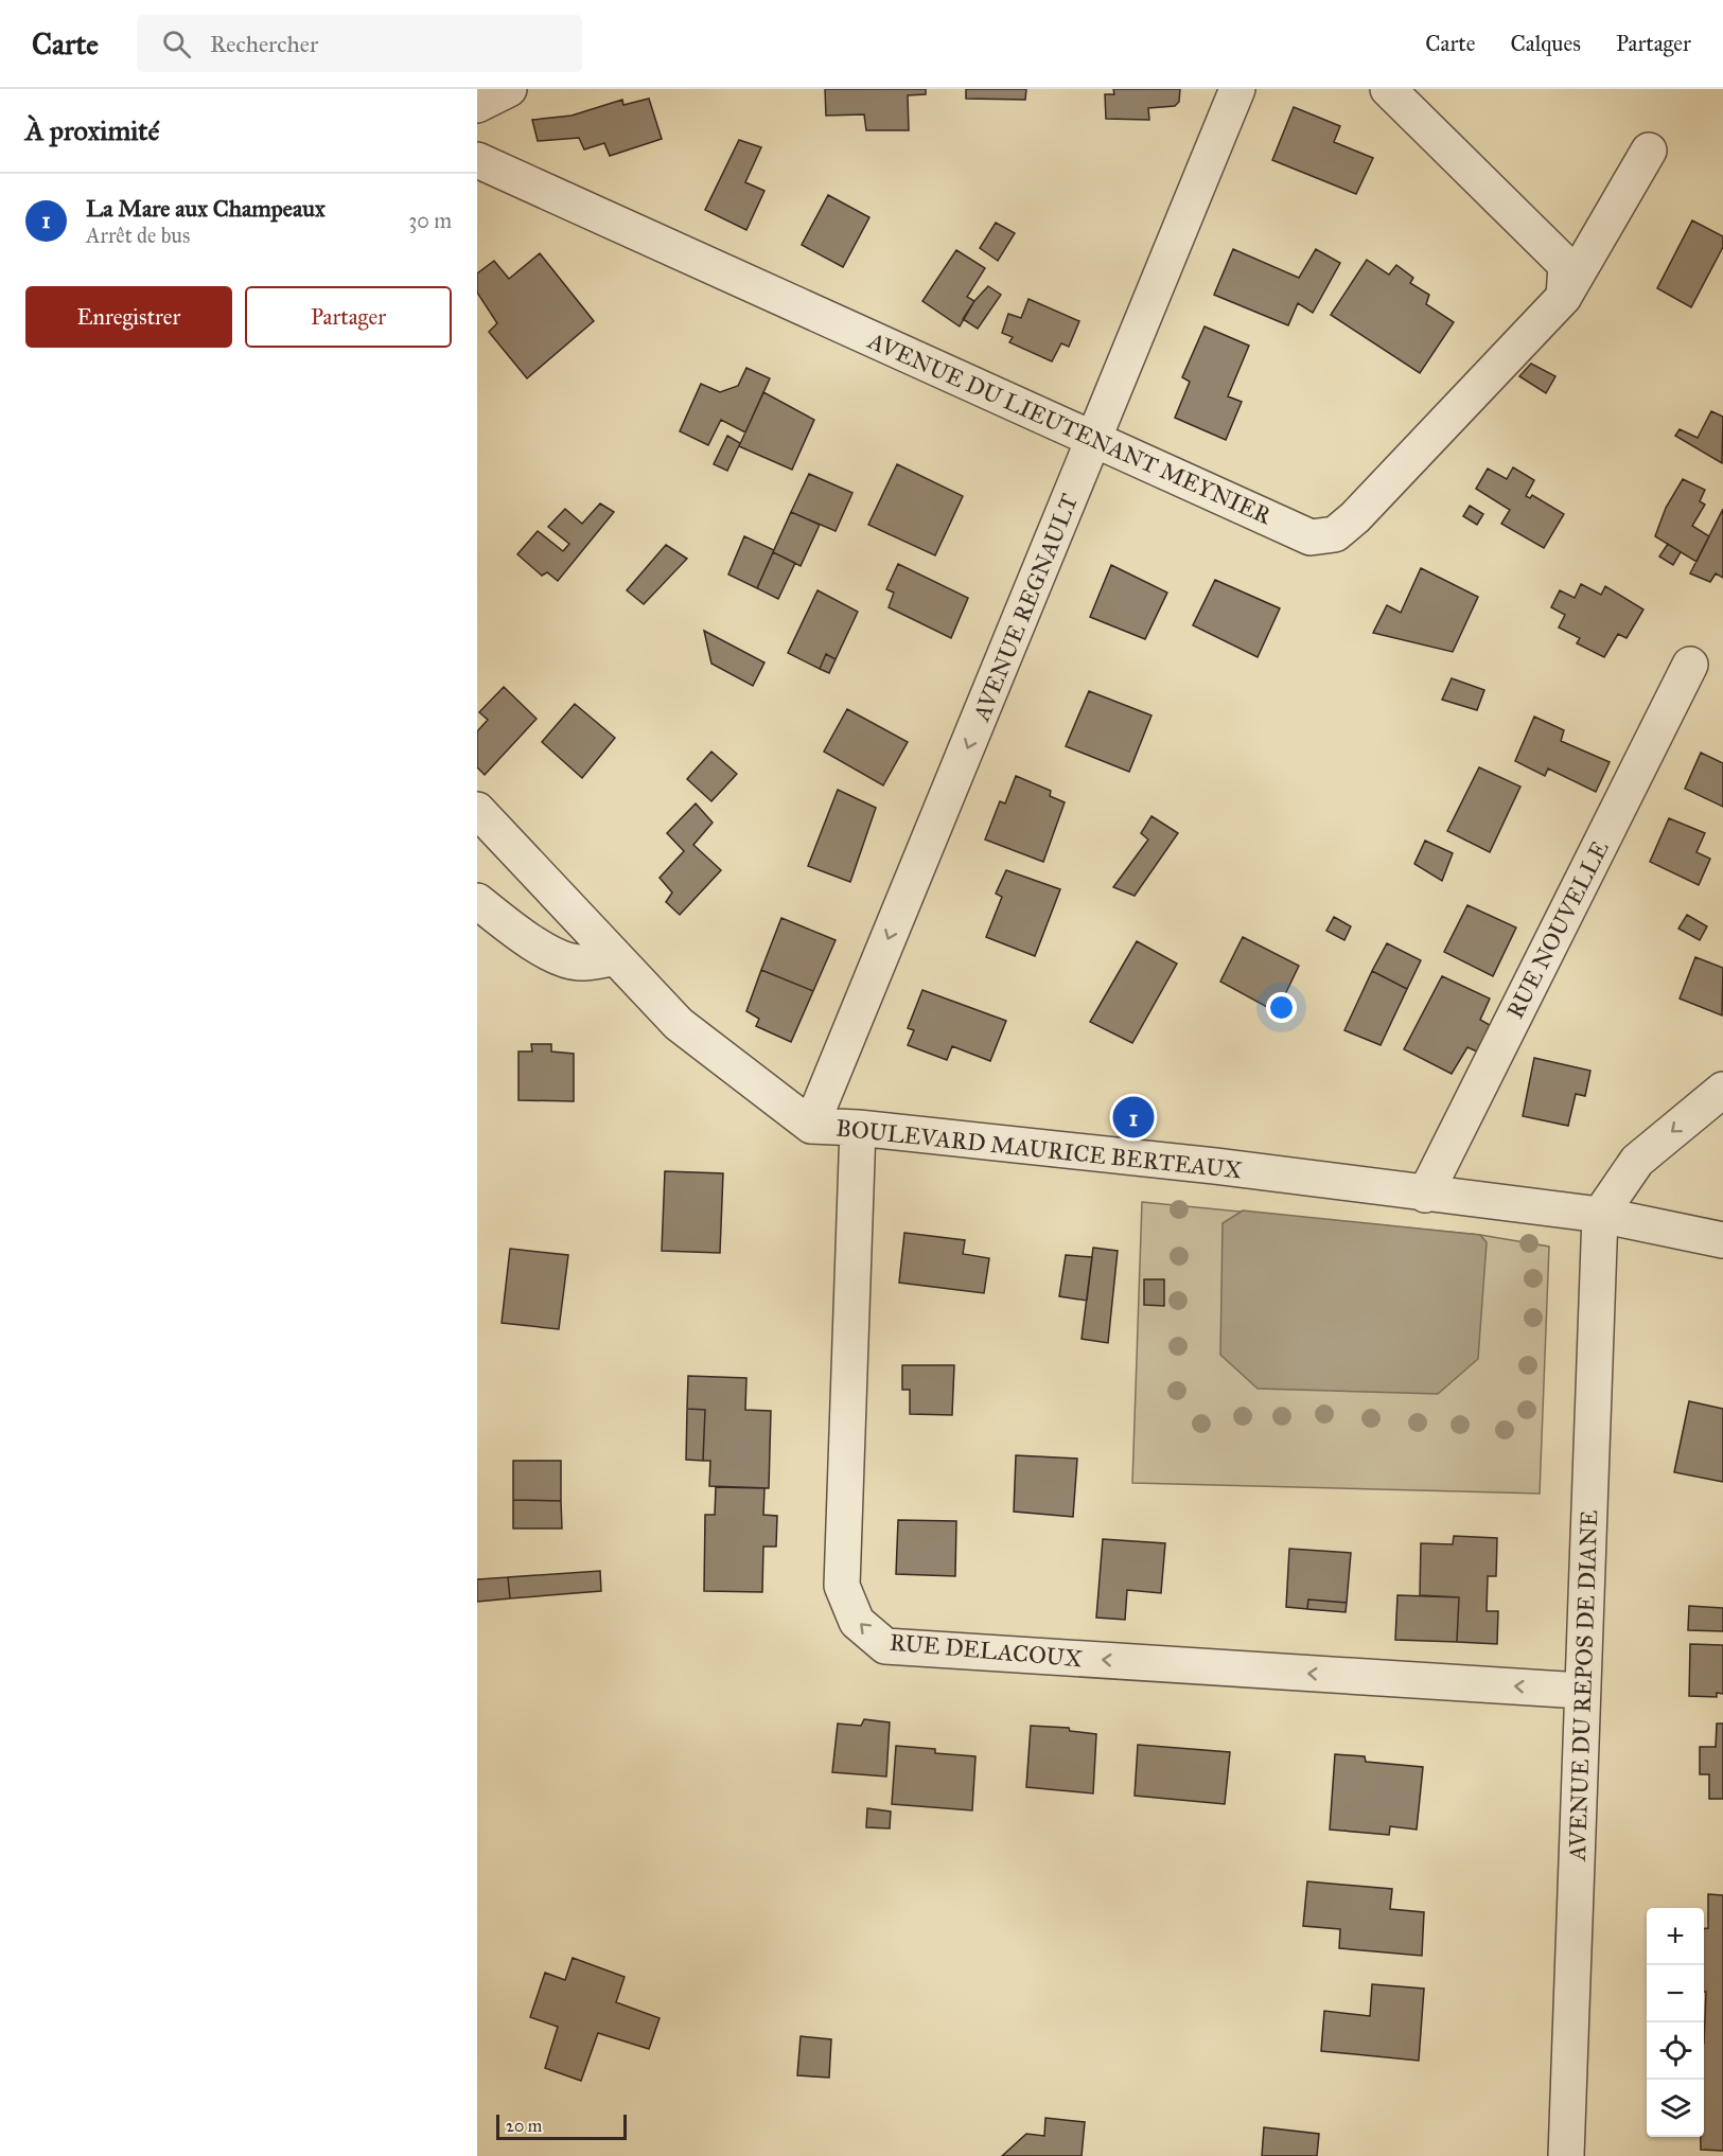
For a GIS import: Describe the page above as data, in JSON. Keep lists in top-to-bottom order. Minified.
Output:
{"streets":{"street":["AVENUE DU LIEUTENANT MEYNIER","AVENUE REGNAULT","RUE NOUVELLE","BOULEVARD MAURICE BERTEAUX","RUE DELACOUX","AVENUE DU REPOS DE DIANE"]},"crossings":[["AVENUE DU LIEUTENANT MEYNIER","AVENUE REGNAULT"],["AVENUE REGNAULT","BOULEVARD MAURICE BERTEAUX"],["RUE NOUVELLE","BOULEVARD MAURICE BERTEAUX"],["BOULEVARD MAURICE BERTEAUX","RUE DELACOUX"],["BOULEVARD MAURICE BERTEAUX","AVENUE DU REPOS DE DIANE"],["RUE DELACOUX","AVENUE DU REPOS DE DIANE"]],"one_way":["AVENUE REGNAULT"],"scale_bar":"20 m","page":{"header":"Carte","search":"Rechercher","nav":["Carte","Calques","Partager"],"heading":"À proximité","list":[{"mark":"1","name":"La Mare aux Champeaux","note":"Arrêt de bus","value":"30 m"}],"buttons":["Enregistrer","Partager"],"pins":"1","map_buttons":["+","−"],"scale":"20 m"}}
